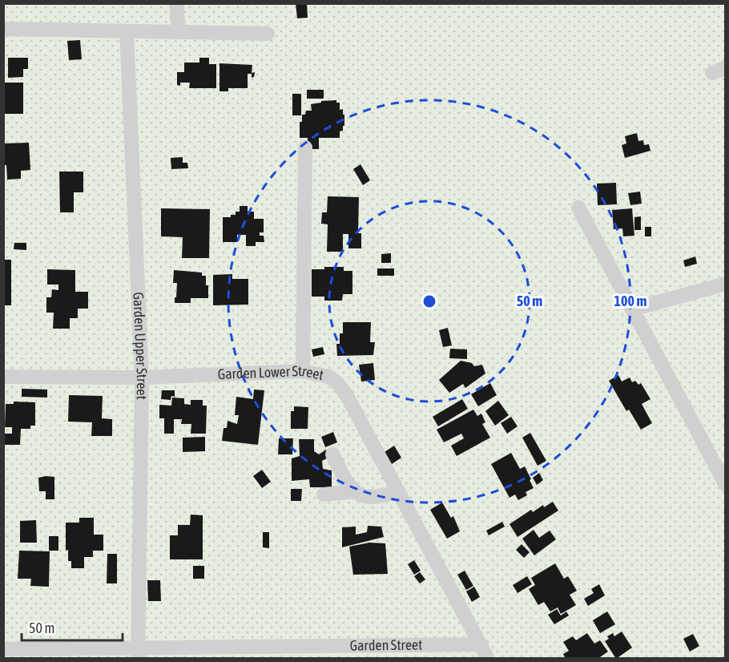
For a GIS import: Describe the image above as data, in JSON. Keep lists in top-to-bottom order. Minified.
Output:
{"streets":{"street":["Garden Upper Street","Garden Lower Street","Garden Street"]},"crossings":[["Garden Upper Street","Garden Lower Street"],["Garden Upper Street","Garden Street"],["Garden Lower Street","Garden Street"]],"scale_bar":"50 m","rings":["50 m","100 m"]}
